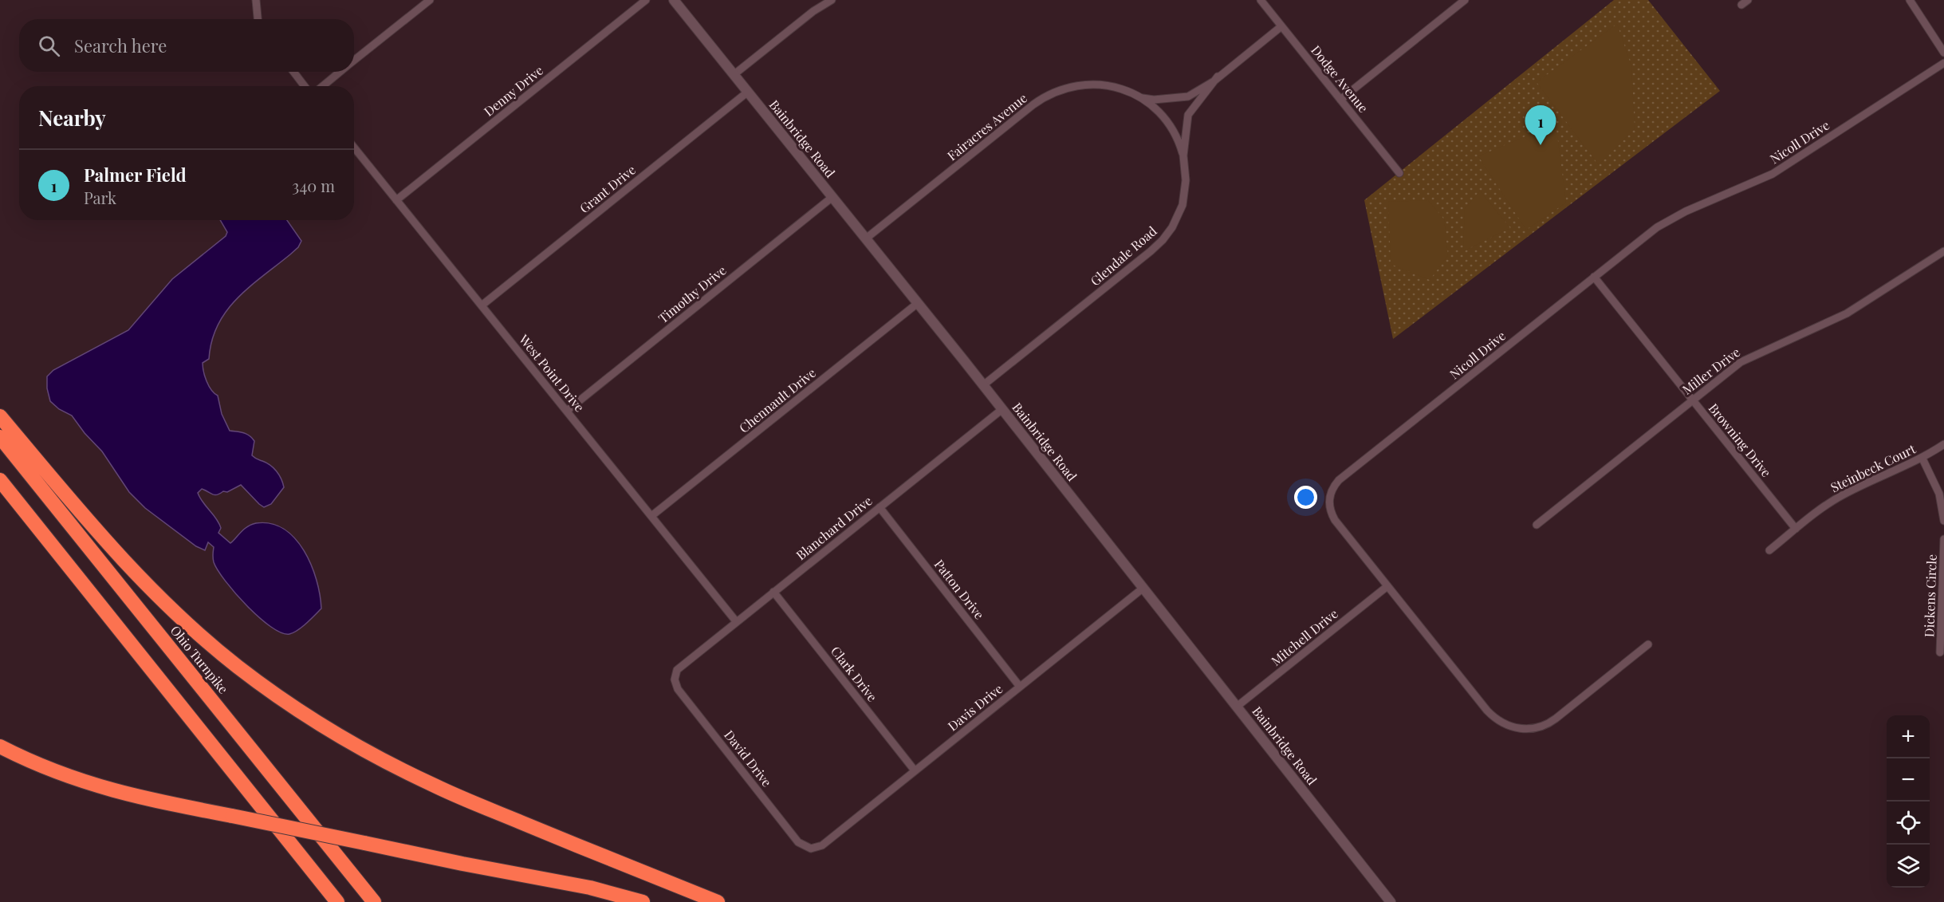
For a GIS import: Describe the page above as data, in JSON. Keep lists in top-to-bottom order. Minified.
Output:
{"streets":{"highway":["Ohio Turnpike"],"street":["Dodge Avenue","Denny Drive","Fairacres Avenue","Bainbridge Road","Nicoll Drive","Grant Drive","Glendale Road","Timothy Drive","Miller Drive","West Point Drive","Chennault Drive","Browning Drive","Steinbeck Court","Blanchard Drive","Patton Drive","Dickens Circle","Mitchell Drive","Clark Drive","Davis Drive","David Drive"]},"crossings":[["Dodge Avenue","Fairacres Avenue"],["Denny Drive","West Point Drive"],["Fairacres Avenue","Bainbridge Road"],["Fairacres Avenue","Glendale Road"],["Bainbridge Road","Grant Drive"],["Bainbridge Road","Glendale Road"],["Bainbridge Road","Timothy Drive"],["Bainbridge Road","Chennault Drive"],["Bainbridge Road","Blanchard Drive"],["Bainbridge Road","Mitchell Drive"],["Bainbridge Road","Davis Drive"],["Nicoll Drive","Browning Drive"],["Nicoll Drive","Mitchell Drive"],["Grant Drive","West Point Drive"],["Timothy Drive","West Point Drive"],["Miller Drive","Browning Drive"],["West Point Drive","Chennault Drive"],["West Point Drive","Blanchard Drive"],["Browning Drive","Steinbeck Court"],["Blanchard Drive","Patton Drive"],["Blanchard Drive","Clark Drive"],["Blanchard Drive","David Drive"],["Patton Drive","Davis Drive"],["Clark Drive","Davis Drive"],["Davis Drive","David Drive"]],"page":{"search":"Search here","heading":"Nearby","pins":"1","list":[{"mark":"1","name":"Palmer Field","note":"Park","value":"340 m"}],"map_buttons":["+","−"]}}
